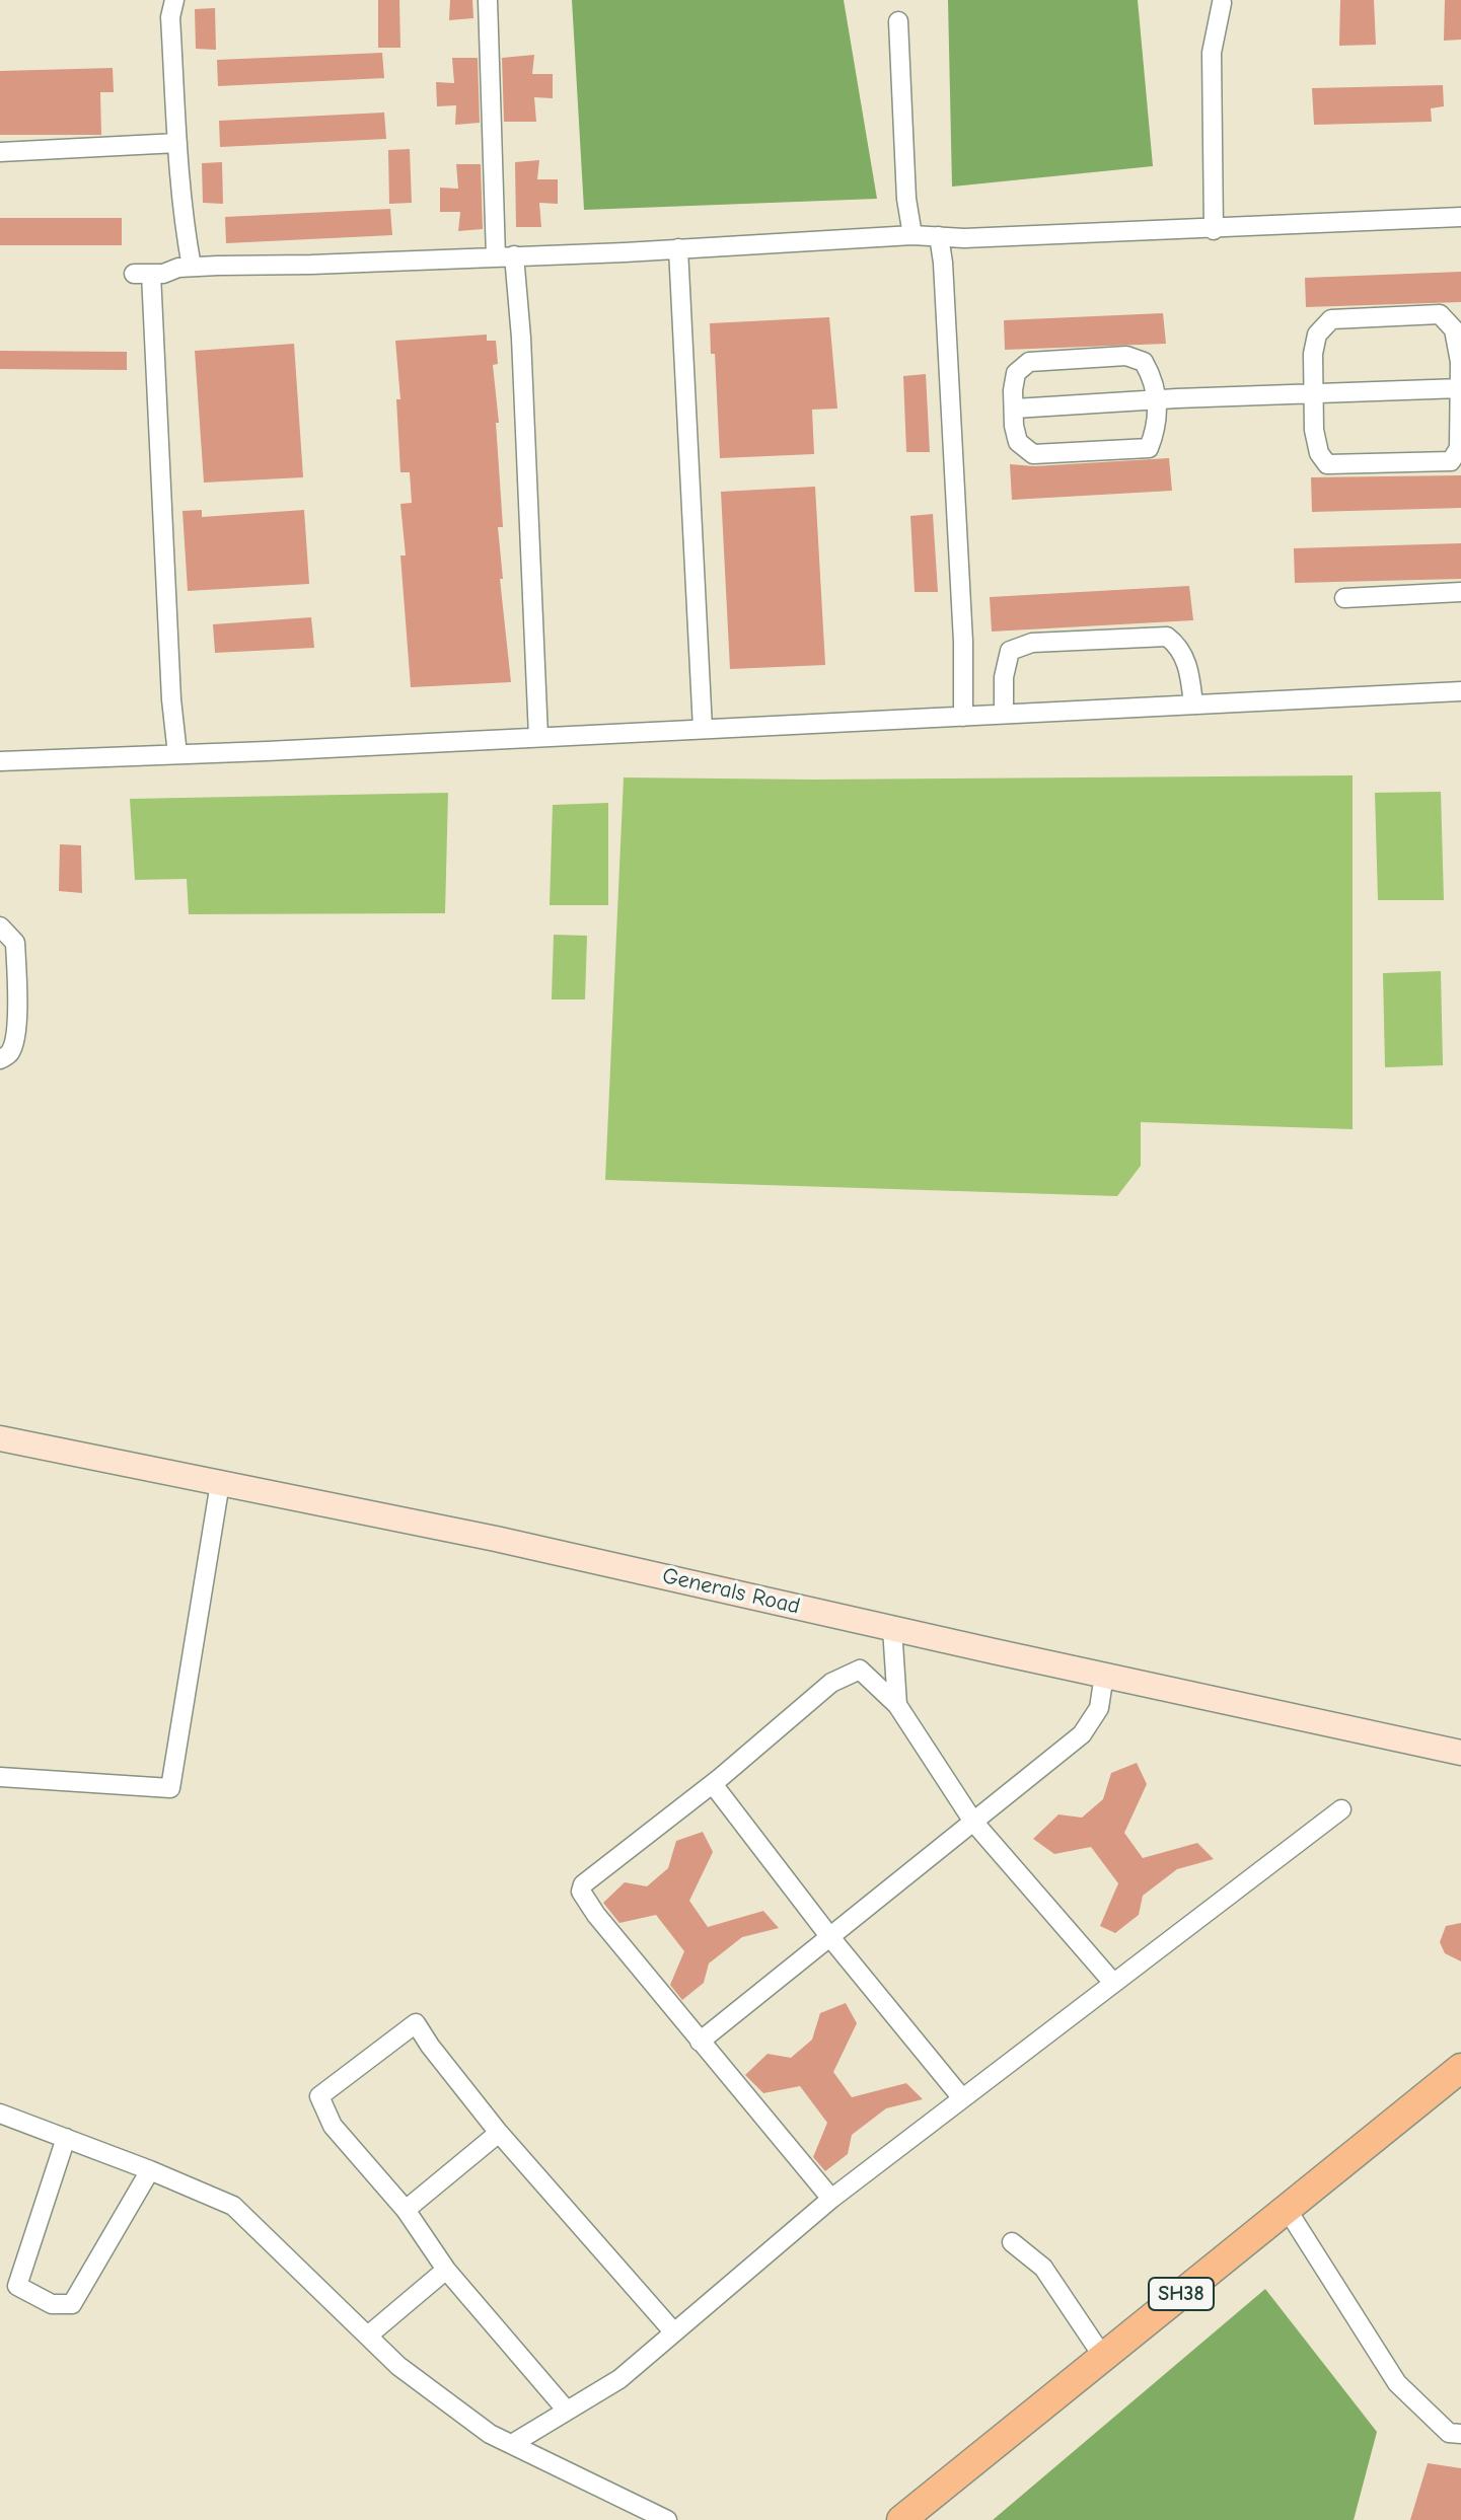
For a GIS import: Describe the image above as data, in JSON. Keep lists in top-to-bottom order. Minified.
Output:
{"streets":{"main road":["SH38"],"street":["Generals Road"]}}
